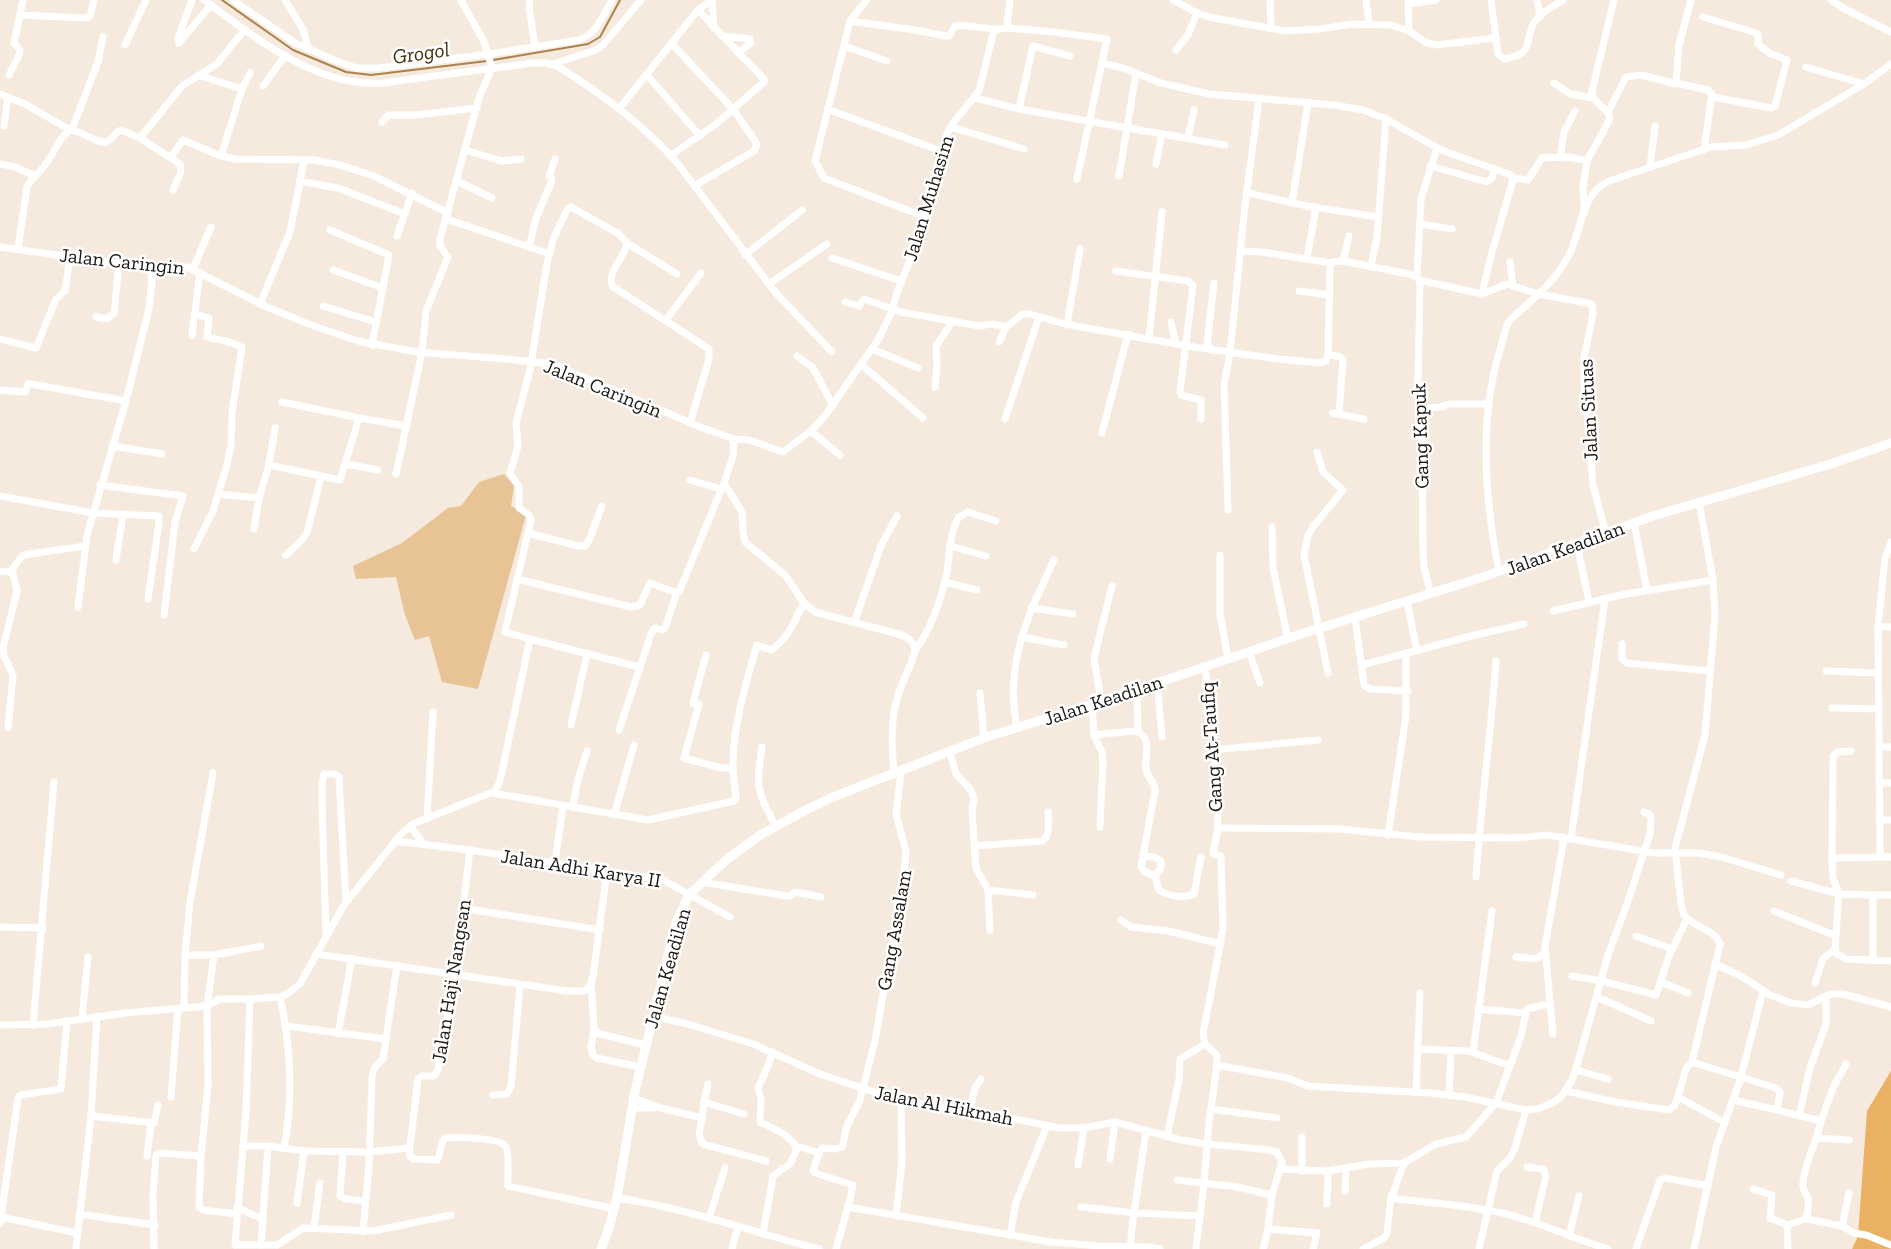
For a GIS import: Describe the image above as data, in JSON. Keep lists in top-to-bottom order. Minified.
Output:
{"streets":{"main road":["Jalan Keadilan"],"street":["Jalan Muhasim","Jalan Caringin","Jalan Situas","Gang Kapuk","Gang At-Taufiq","Jalan Adhi Karya II","Gang Assalam","Jalan Haji Nangsan","Jalan Al Hikmah"]},"crossings":[["Jalan Muhasim","Jalan Caringin"],["Jalan Situas","Jalan Keadilan"],["Gang Kapuk","Jalan Keadilan"],["Jalan Keadilan","Gang At-Taufiq"],["Jalan Keadilan","Jalan Adhi Karya II"],["Jalan Keadilan","Gang Assalam"],["Jalan Keadilan","Jalan Al Hikmah"],["Jalan Adhi Karya II","Jalan Haji Nangsan"],["Gang Assalam","Jalan Al Hikmah"]],"water":["Grogol"]}
